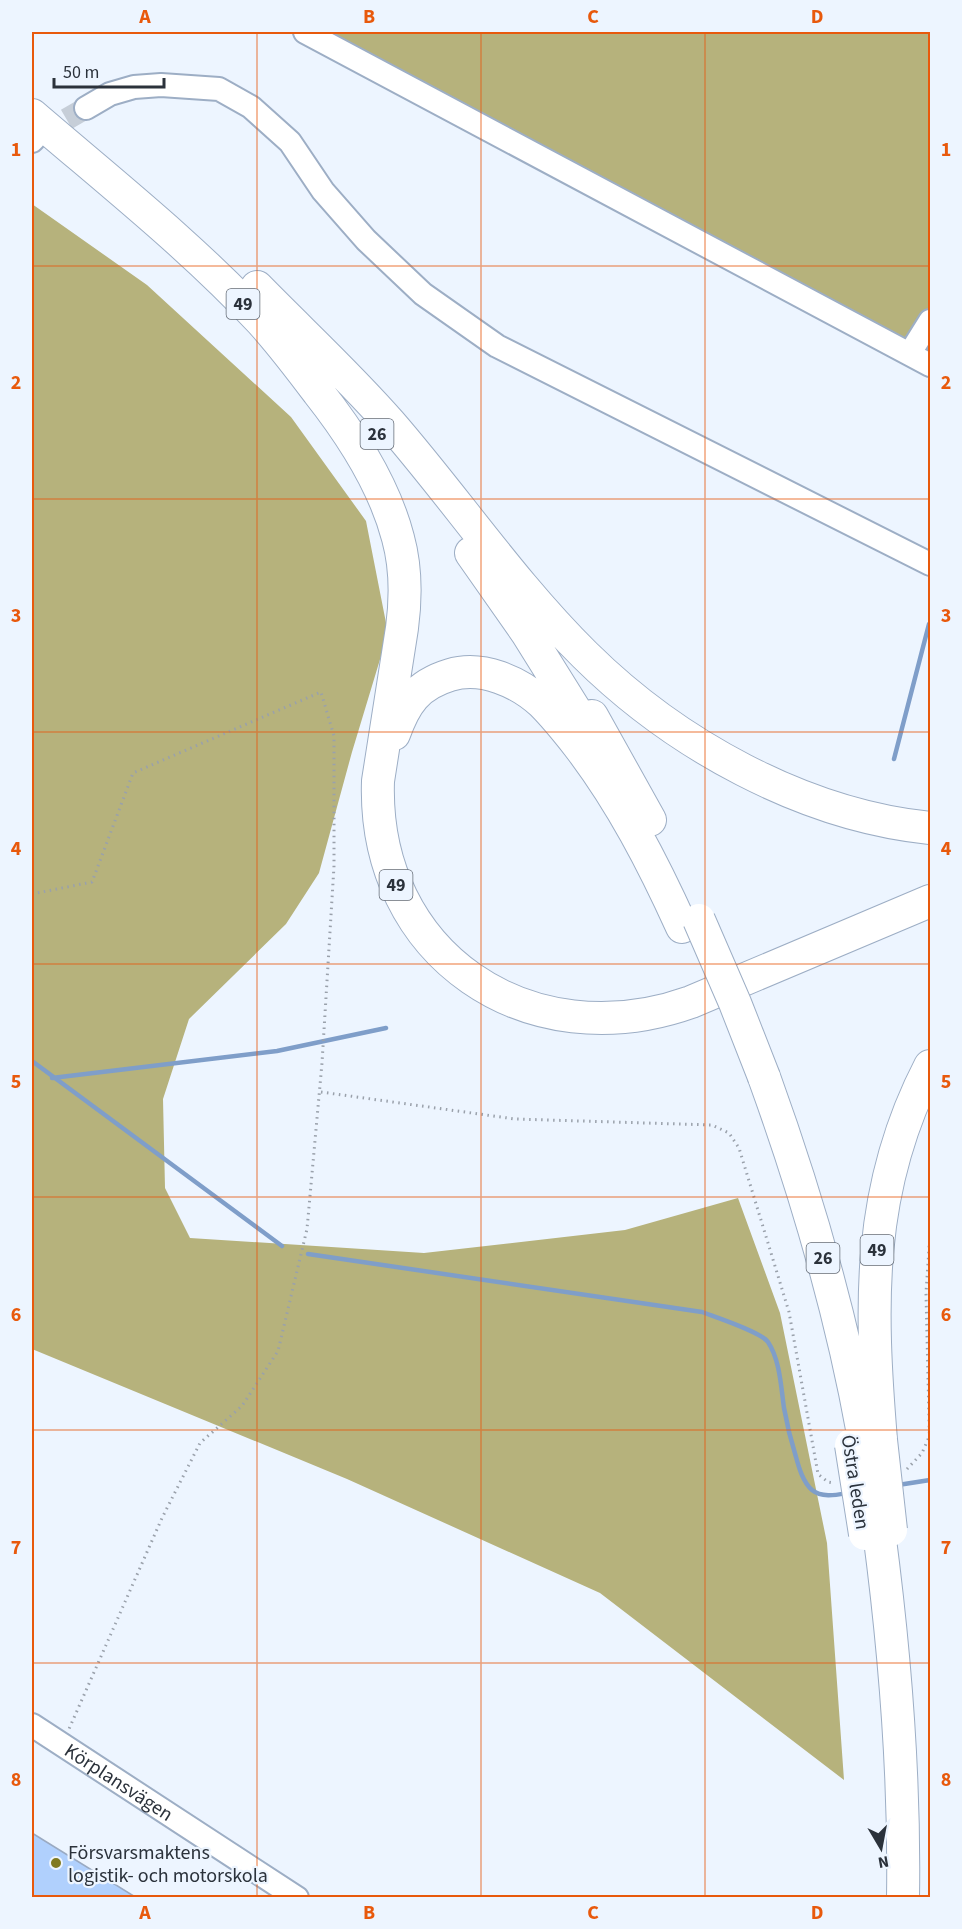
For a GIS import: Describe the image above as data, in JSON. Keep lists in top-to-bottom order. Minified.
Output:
{"streets":{"highway":["49","26","Östra leden"],"street":["Körplansvägen"]},"crossings":[["49","26"],["49","Östra leden"],["26","Östra leden"]],"places":["Försvarsmaktens logistik- och motorskola"],"scale_bar":"50 m","north":"bottom","grid":{"columns":["A","B","C","D"],"rows":["1","2","3","4","5","6","7","8"]}}
